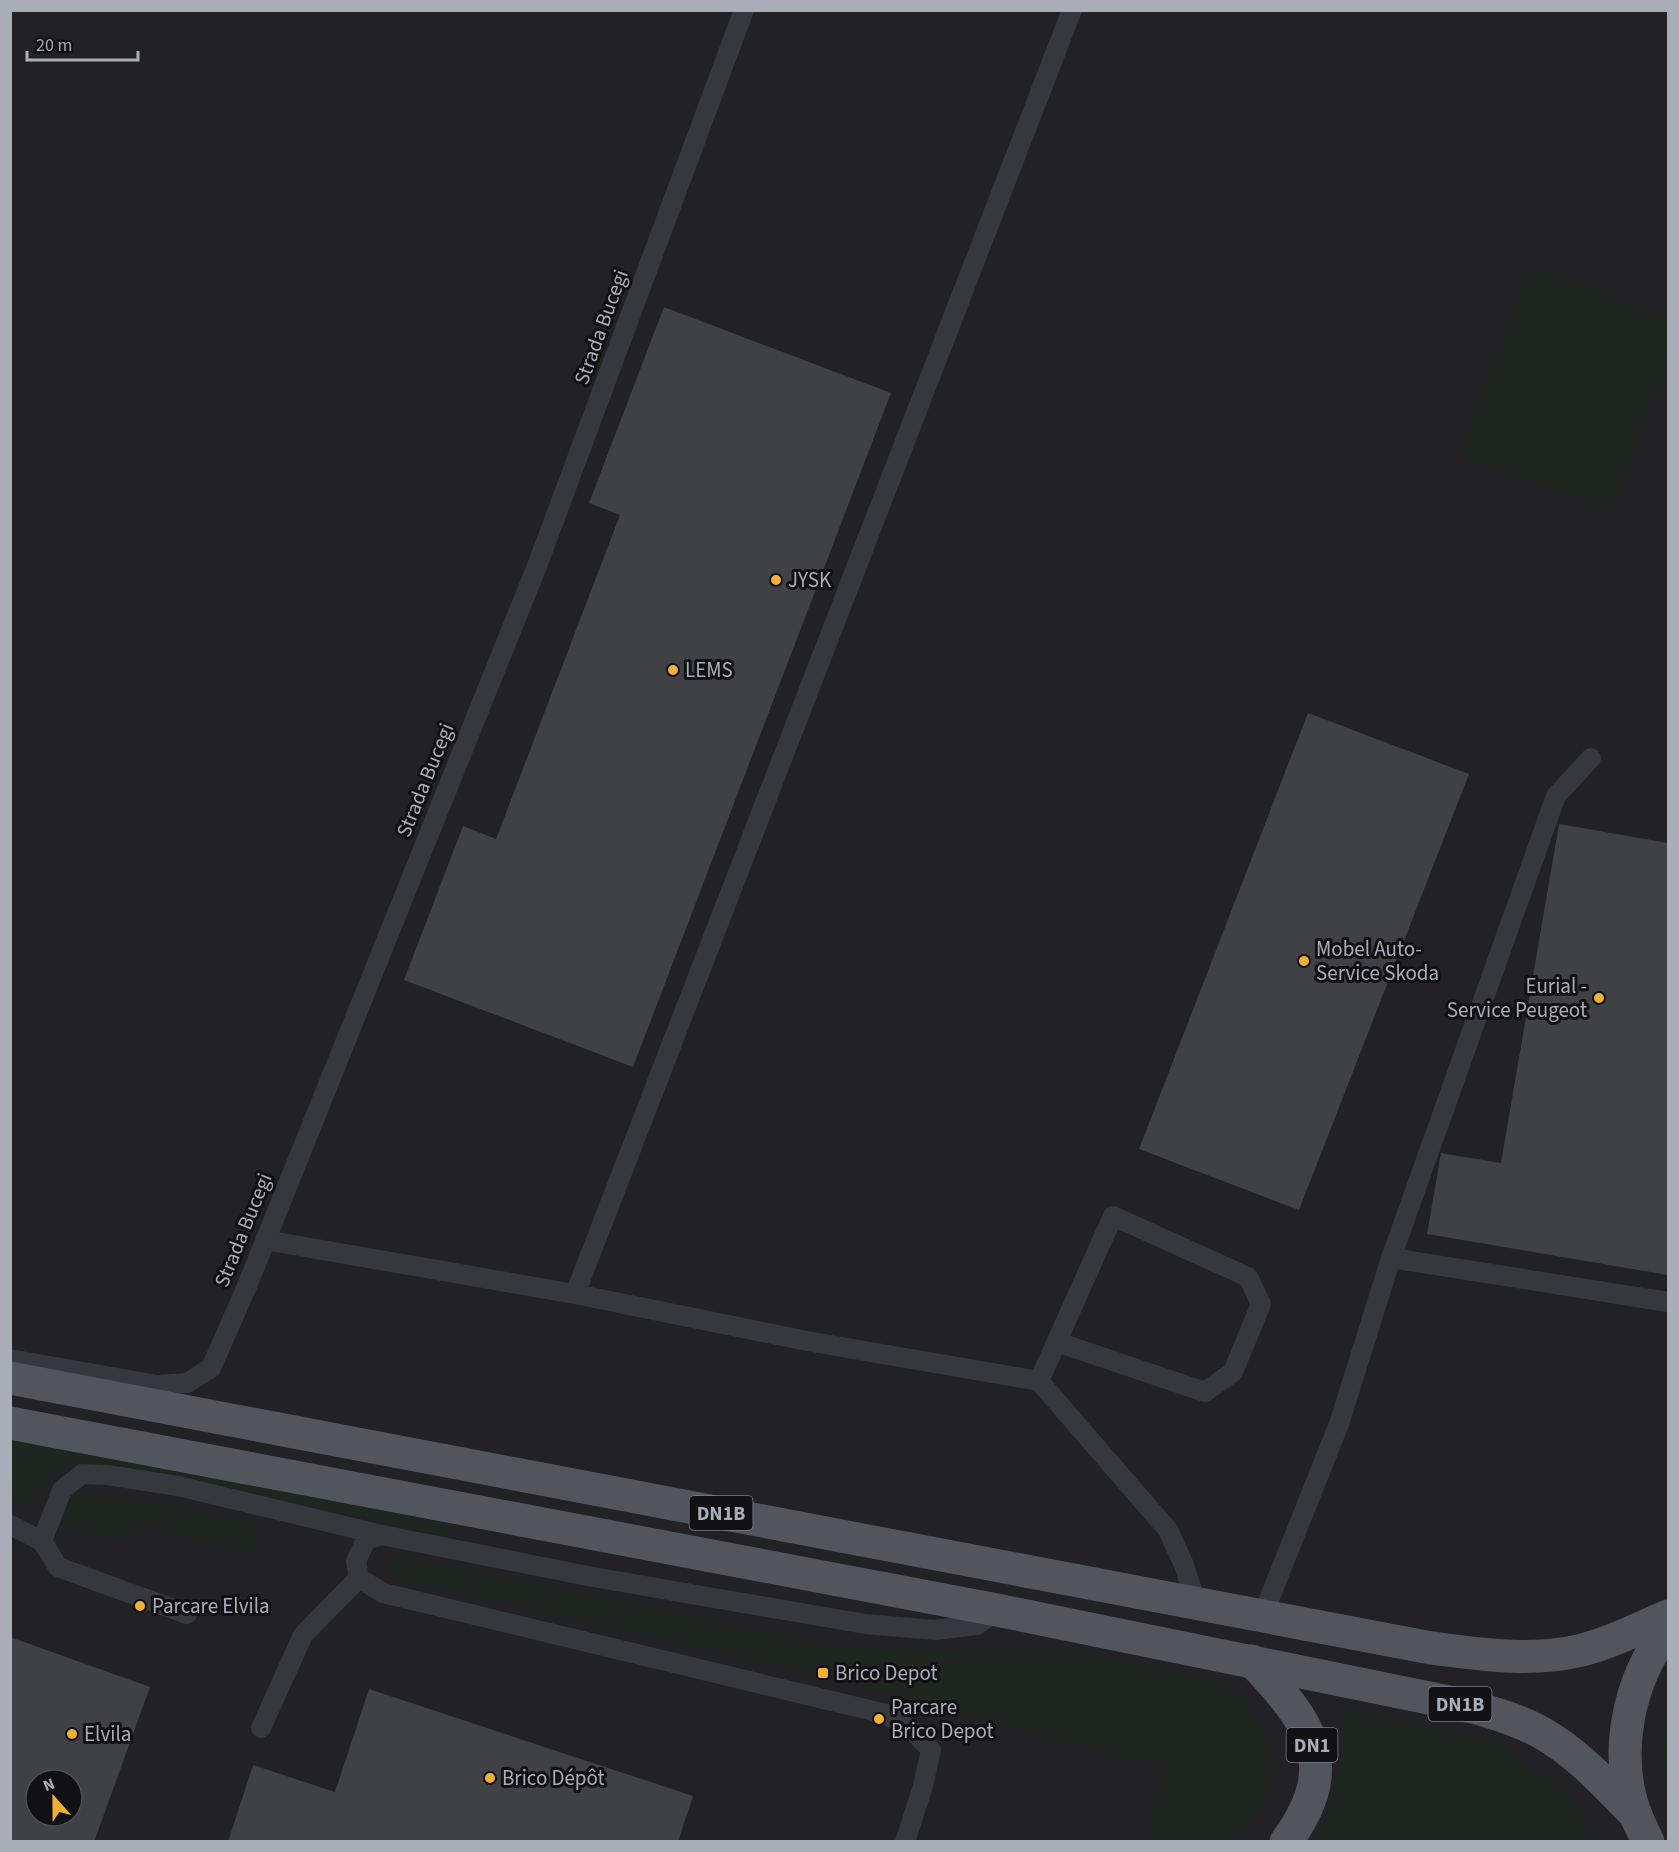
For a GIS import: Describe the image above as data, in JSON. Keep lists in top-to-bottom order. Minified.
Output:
{"streets":{"main road":["DN1B","DN1"],"lane":["Strada Bucegi"]},"crossings":[["DN1B","DN1"]],"places":{"other":["JYSK","LEMS","Mobel Auto- Service Skoda","Eurial - Service Peugeot","Parcare Elvila","Parcare Brico Depot","Elvila","Brico Dépôt"],"transit":["Brico Depot"]},"scale_bar":"20 m","north":"top"}
